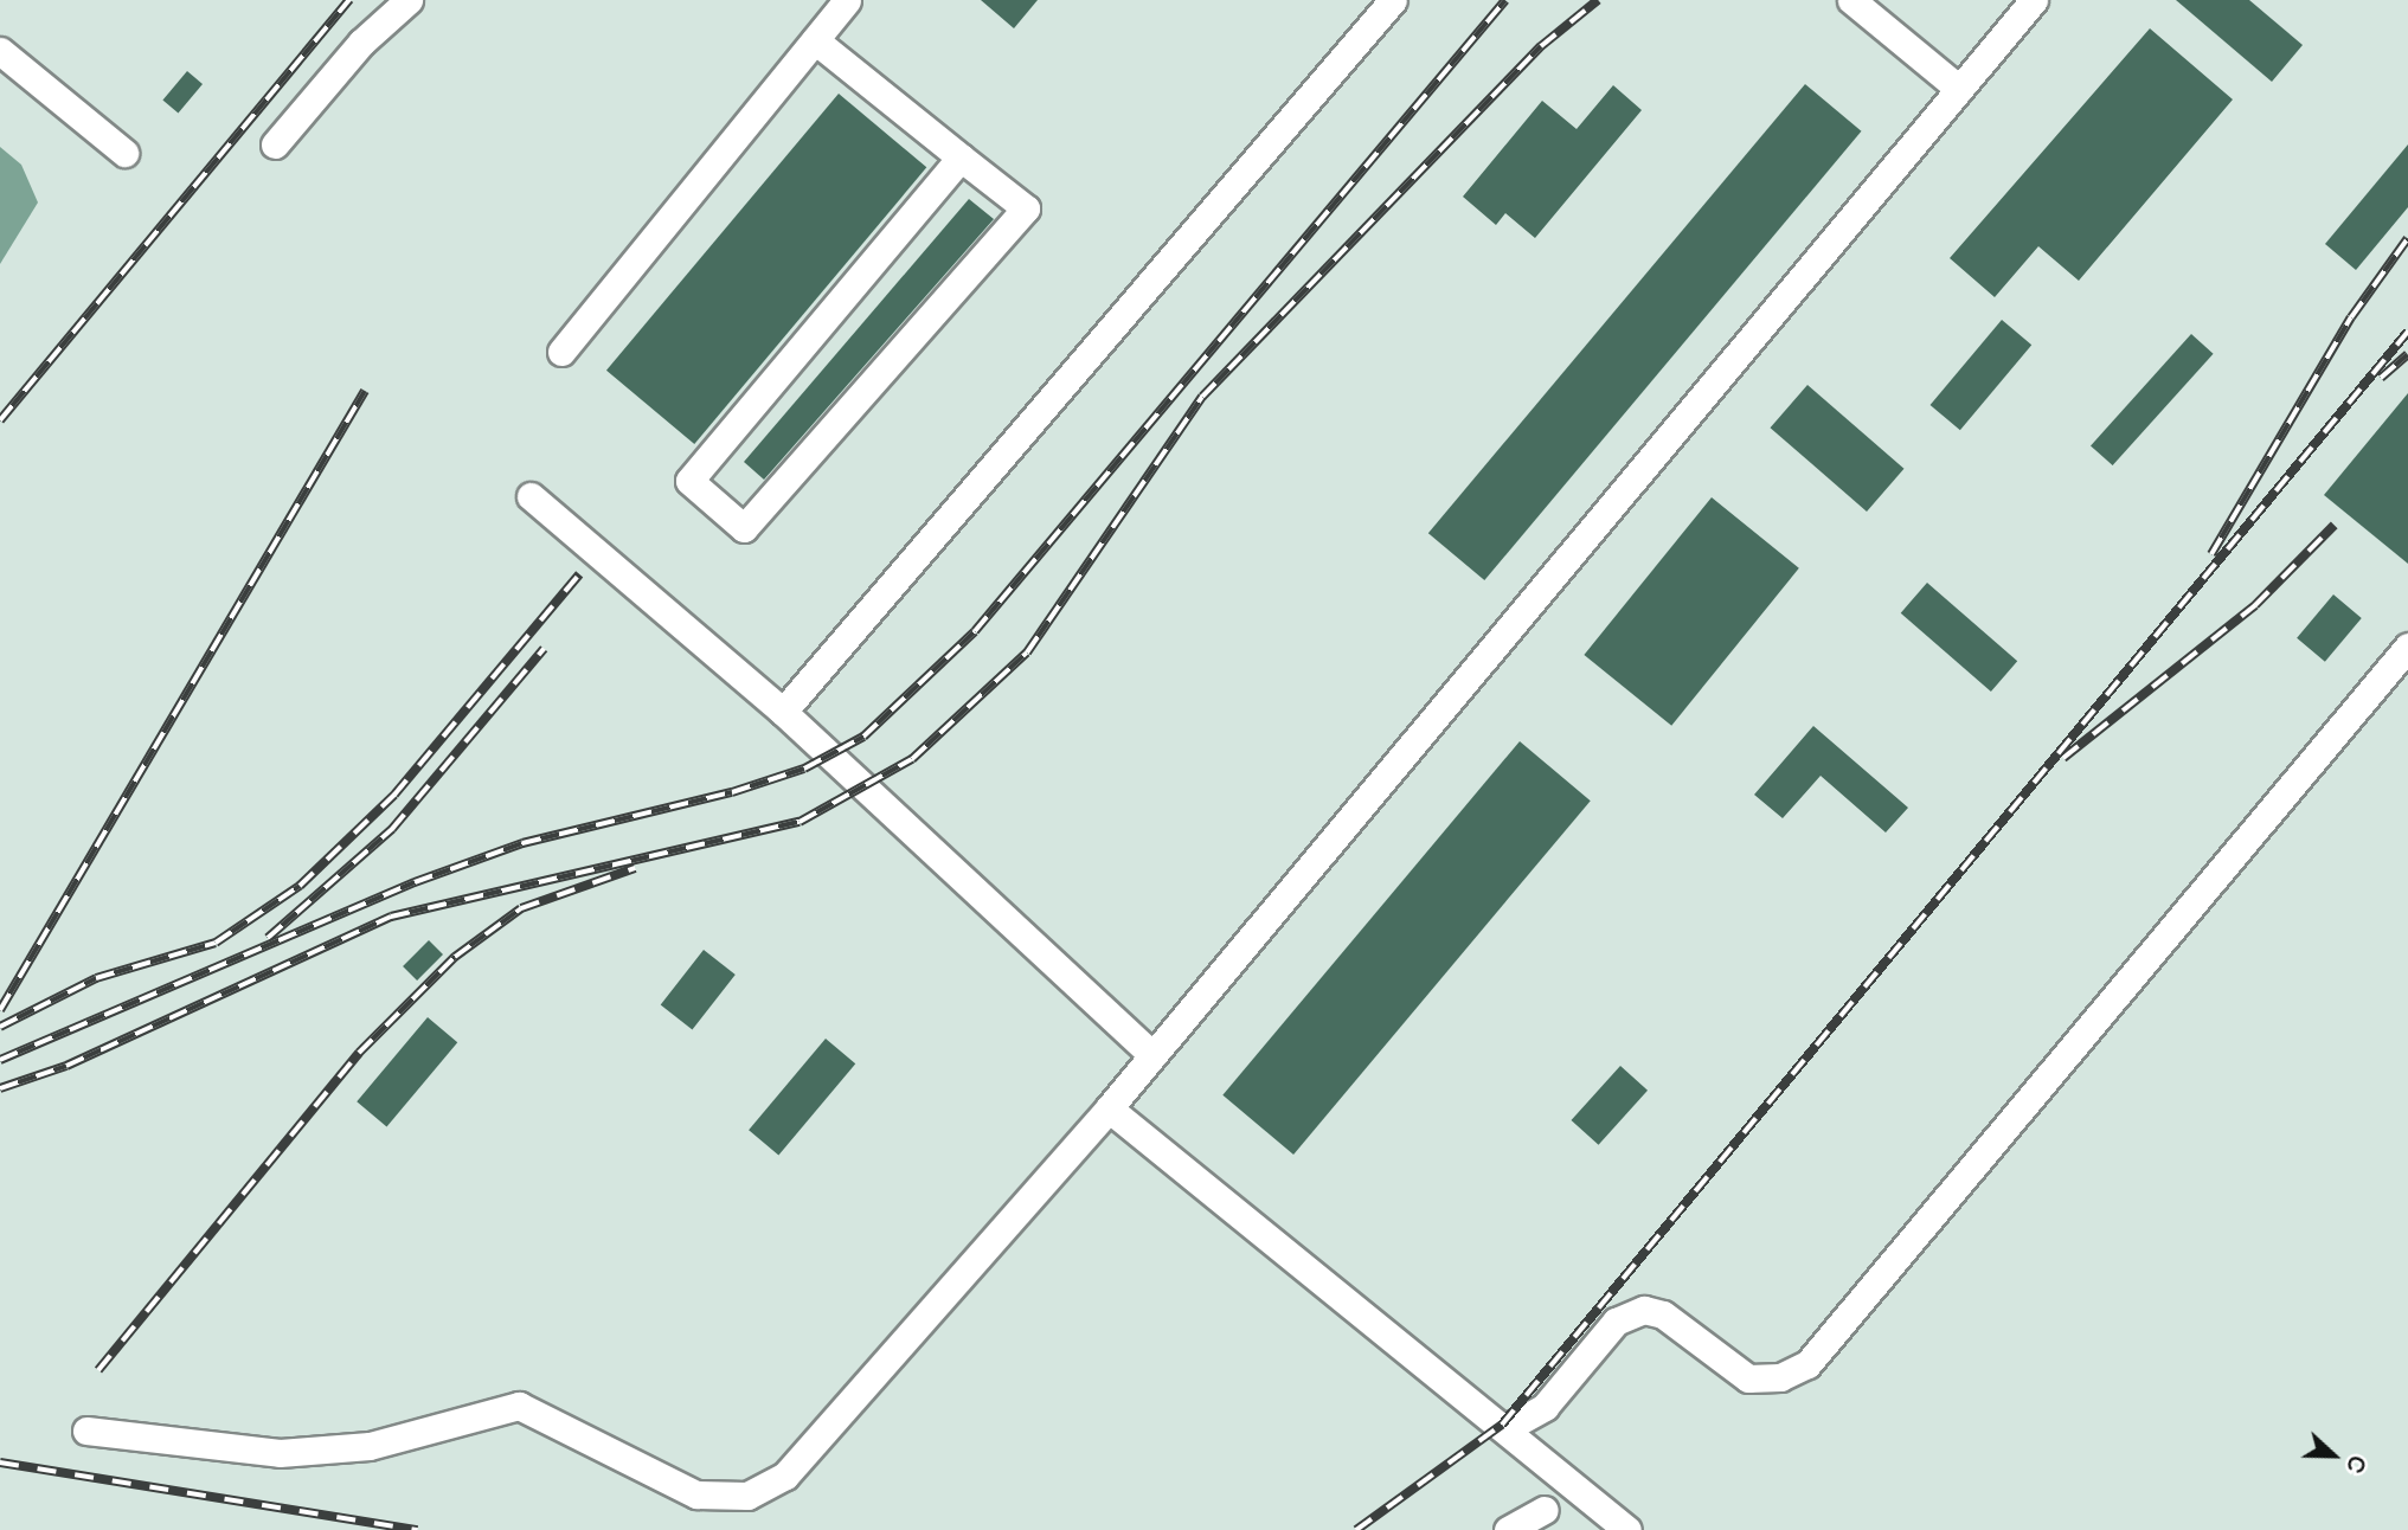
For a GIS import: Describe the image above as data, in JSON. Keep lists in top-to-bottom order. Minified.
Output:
{"north":"right"}
